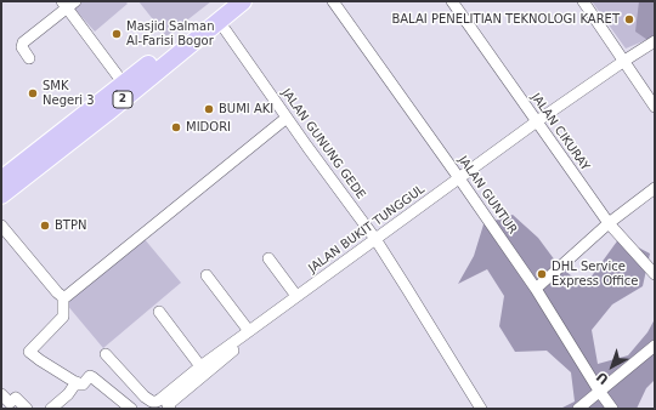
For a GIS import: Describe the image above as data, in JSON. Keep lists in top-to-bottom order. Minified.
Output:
{"streets":{"highway":["2"],"street":["JALAN CIKURAY","JALAN GUNUNG GEDE","JALAN GUNTUR","JALAN BUKIT TUNGGUL"]},"crossings":[["2","JALAN GUNUNG GEDE"],["JALAN CIKURAY","JALAN BUKIT TUNGGUL"],["JALAN GUNUNG GEDE","JALAN BUKIT TUNGGUL"],["JALAN GUNTUR","JALAN BUKIT TUNGGUL"]],"places":["BALAI PENELITIAN TEKNOLOGI KARET","Masjid Salman Al-Farisi Bogor","SMK Negeri 3","BUMI AKI","MIDORI","BTPN","DHL Service Express Office"],"north":"bottom left"}
